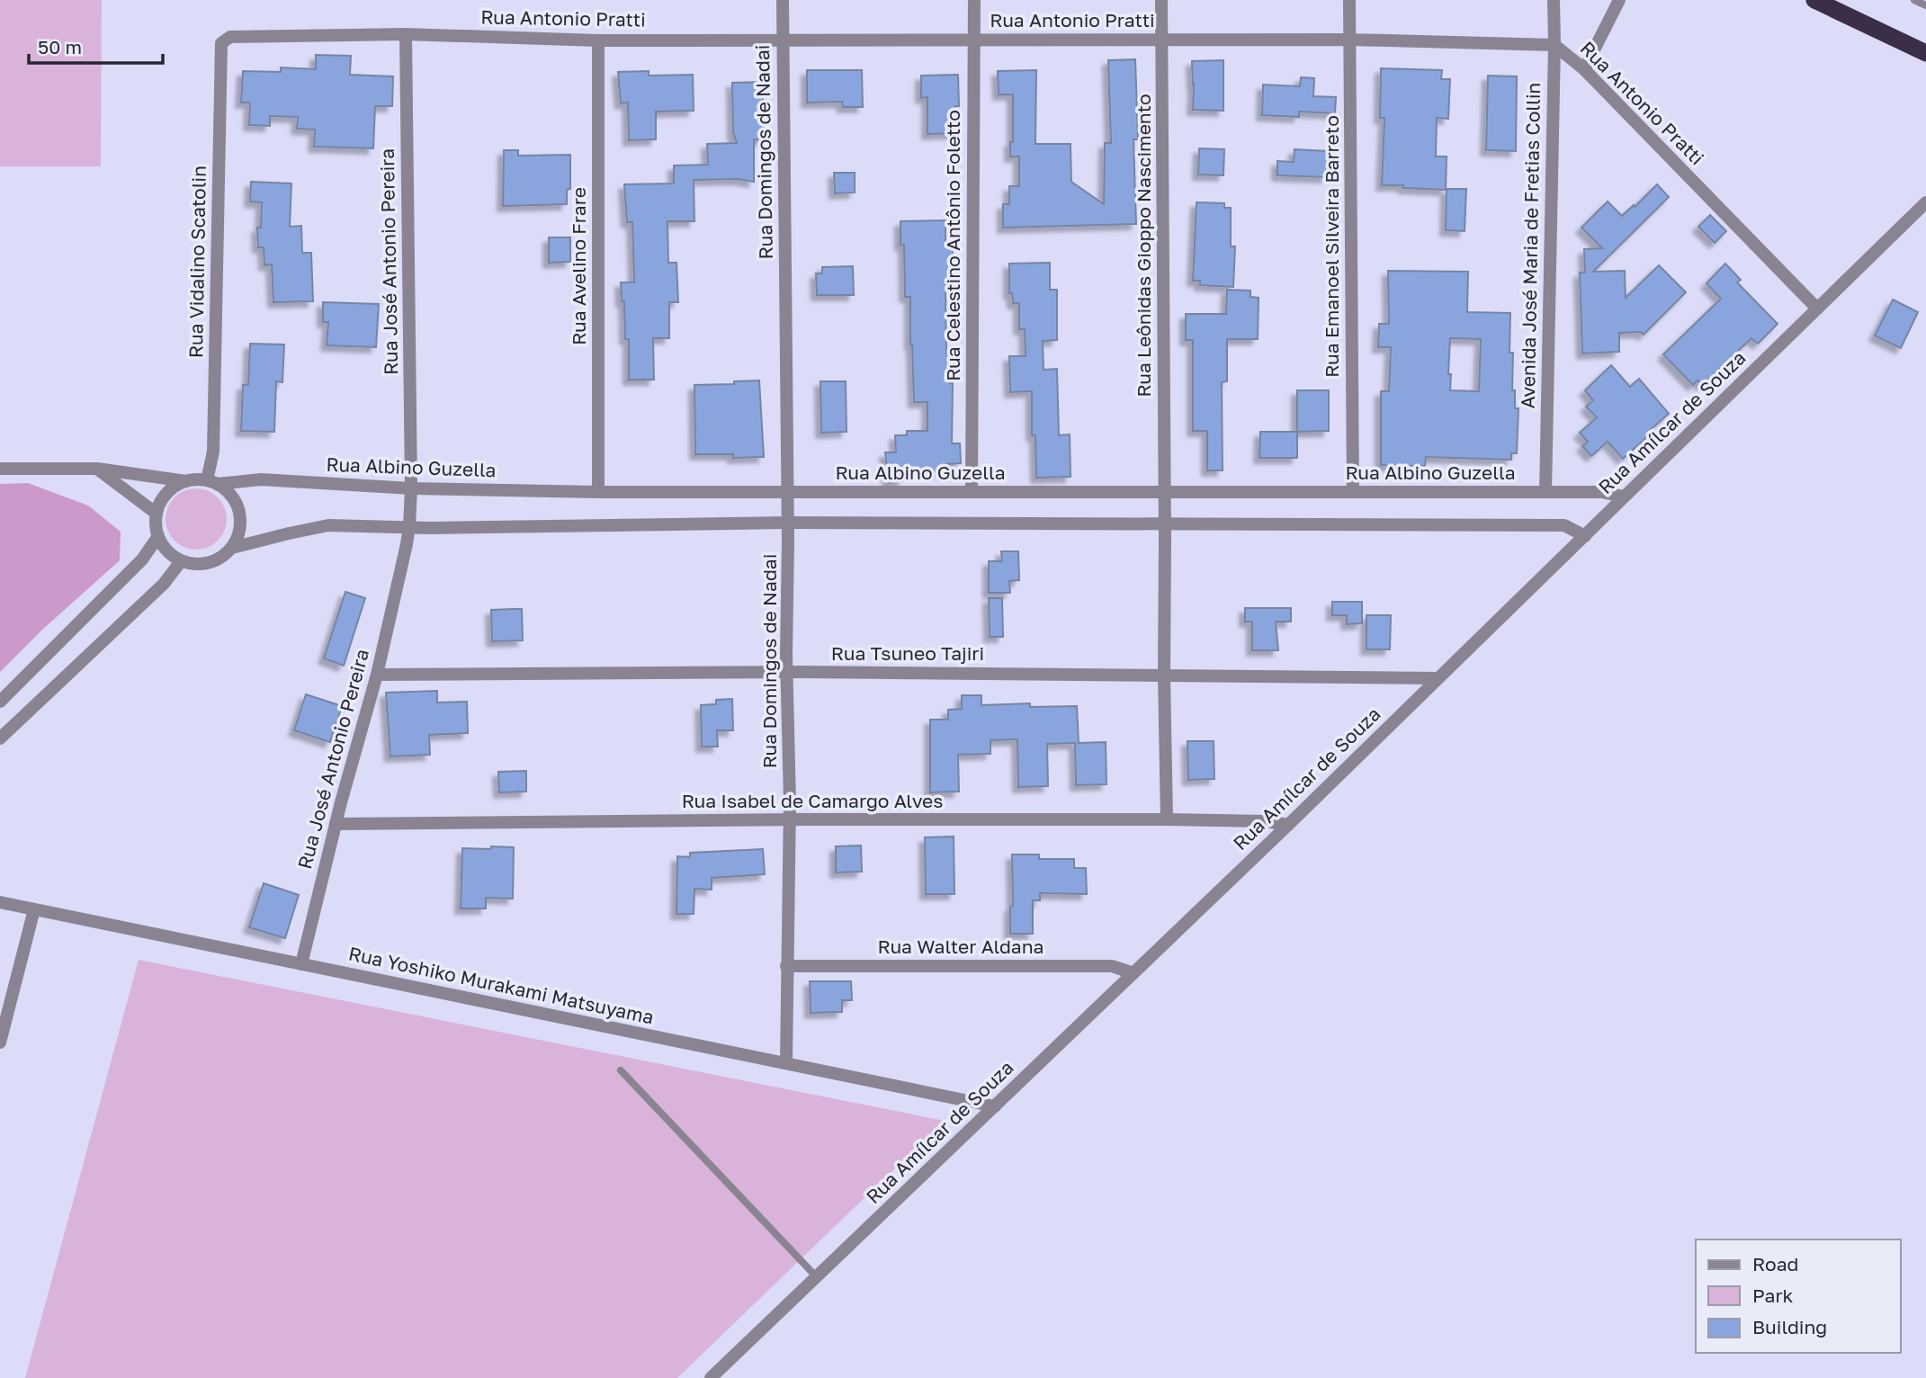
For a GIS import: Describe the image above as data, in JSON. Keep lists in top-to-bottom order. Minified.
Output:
{"streets":{"street":["Rua Antonio Pratti","Rua Domingos de Nadai","Rua Celestino Antônio Foletto","Rua Leônidas Gioppo Nascimento","Avenida José Maria de Fretias Collin","Rua Emanoel Silveira Barreto","Rua Vidalino Scatolin","Rua José Antonio Pereira","Rua Avelino Frare","Rua Amílcar de Souza","Rua Albino Guzella","Rua Tsuneo Tajiri","Rua Isabel de Camargo Alves","Rua Walter Aldana","Rua Yoshiko Murakami Matsuyama"]},"crossings":[["Rua Antonio Pratti","Rua Domingos de Nadai"],["Rua Antonio Pratti","Rua Celestino Antônio Foletto"],["Rua Antonio Pratti","Rua Leônidas Gioppo Nascimento"],["Rua Antonio Pratti","Avenida José Maria de Fretias Collin"],["Rua Antonio Pratti","Rua Emanoel Silveira Barreto"],["Rua Antonio Pratti","Rua Vidalino Scatolin"],["Rua Antonio Pratti","Rua José Antonio Pereira"],["Rua Antonio Pratti","Rua Avelino Frare"],["Rua Antonio Pratti","Rua Amílcar de Souza"],["Rua Domingos de Nadai","Rua Albino Guzella"],["Rua Domingos de Nadai","Rua Tsuneo Tajiri"],["Rua Domingos de Nadai","Rua Isabel de Camargo Alves"],["Rua Domingos de Nadai","Rua Walter Aldana"],["Rua Domingos de Nadai","Rua Yoshiko Murakami Matsuyama"],["Rua Celestino Antônio Foletto","Rua Albino Guzella"],["Rua Leônidas Gioppo Nascimento","Rua Albino Guzella"],["Rua Leônidas Gioppo Nascimento","Rua Tsuneo Tajiri"],["Rua Leônidas Gioppo Nascimento","Rua Isabel de Camargo Alves"],["Avenida José Maria de Fretias Collin","Rua Albino Guzella"],["Rua Emanoel Silveira Barreto","Rua Albino Guzella"],["Rua Vidalino Scatolin","Rua Albino Guzella"],["Rua José Antonio Pereira","Rua Albino Guzella"],["Rua José Antonio Pereira","Rua Tsuneo Tajiri"],["Rua José Antonio Pereira","Rua Isabel de Camargo Alves"],["Rua José Antonio Pereira","Rua Yoshiko Murakami Matsuyama"],["Rua Avelino Frare","Rua Albino Guzella"],["Rua Amílcar de Souza","Rua Albino Guzella"],["Rua Amílcar de Souza","Rua Tsuneo Tajiri"],["Rua Amílcar de Souza","Rua Isabel de Camargo Alves"],["Rua Amílcar de Souza","Rua Walter Aldana"],["Rua Amílcar de Souza","Rua Yoshiko Murakami Matsuyama"]],"legend":["Road","Park","Building"],"scale_bar":"50 m"}
